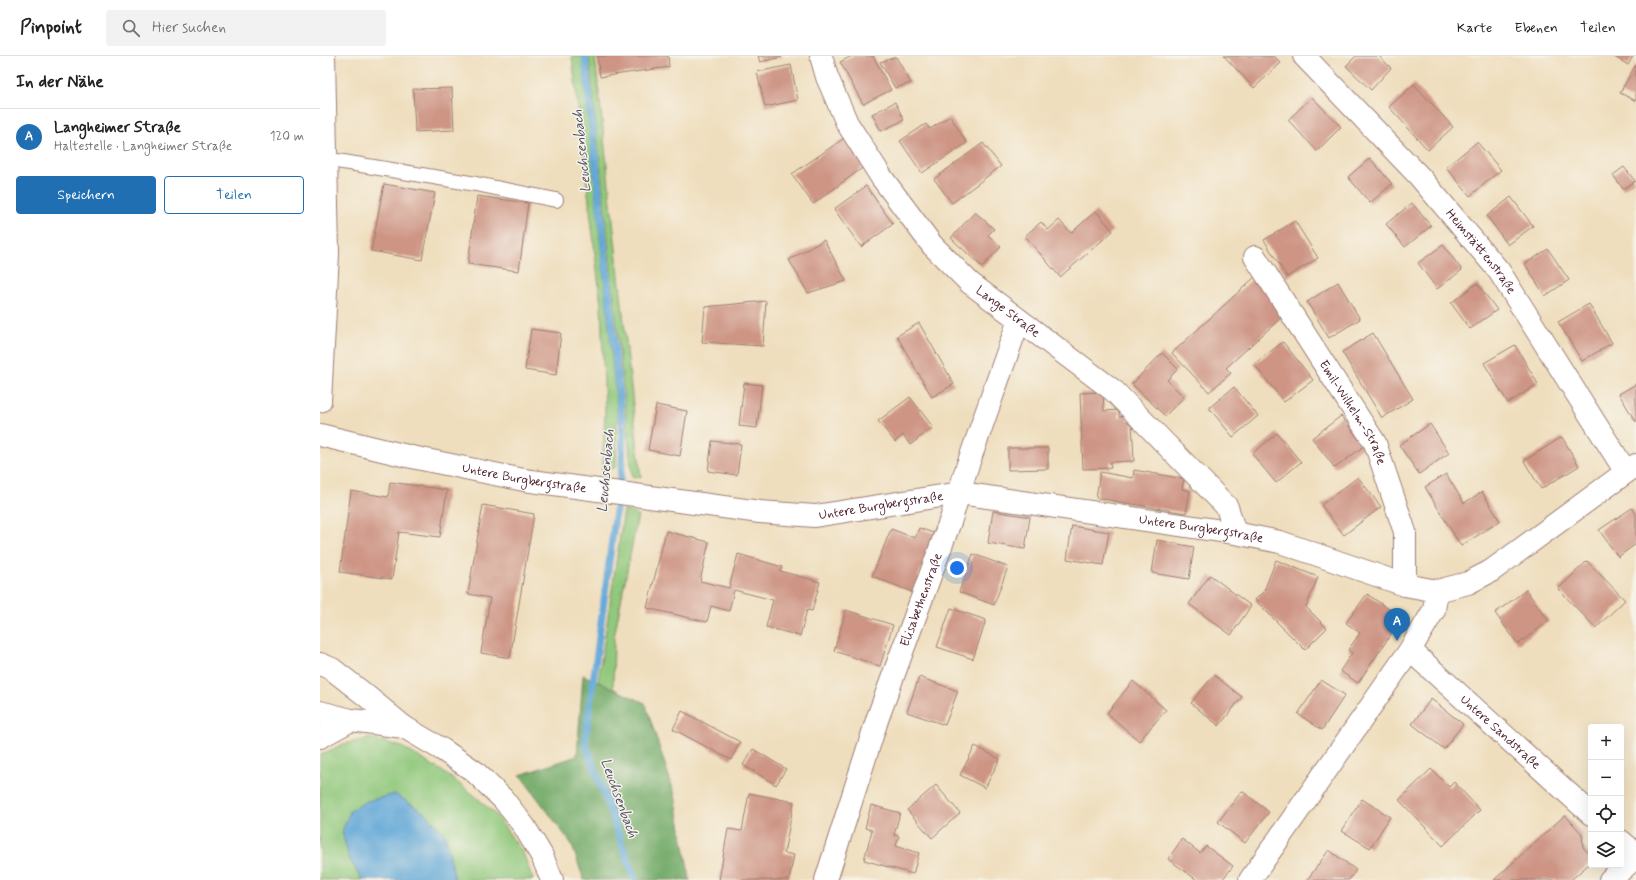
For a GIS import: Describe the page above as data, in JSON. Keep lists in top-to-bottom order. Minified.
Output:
{"streets":{"main road":["Heimstättenstraße","Lange Straße","Emil-Wilhelm-Straße","Untere Burgbergstraße","Elisabethenstraße","Untere Sandstraße"]},"crossings":[["Lange Straße","Untere Burgbergstraße"],["Lange Straße","Elisabethenstraße"],["Emil-Wilhelm-Straße","Untere Burgbergstraße"],["Untere Burgbergstraße","Elisabethenstraße"]],"water":["Leuchsenbach"],"page":{"header":"Pinpoint","search":"Hier suchen","nav":["Karte","Ebenen","Teilen"],"heading":"In der Nähe","list":[{"mark":"A","name":"Langheimer Straße","note":"Haltestelle · Langheimer Straße","value":"120 m"}],"buttons":["Speichern","Teilen"],"pins":"A","map_buttons":["+","−"]}}
